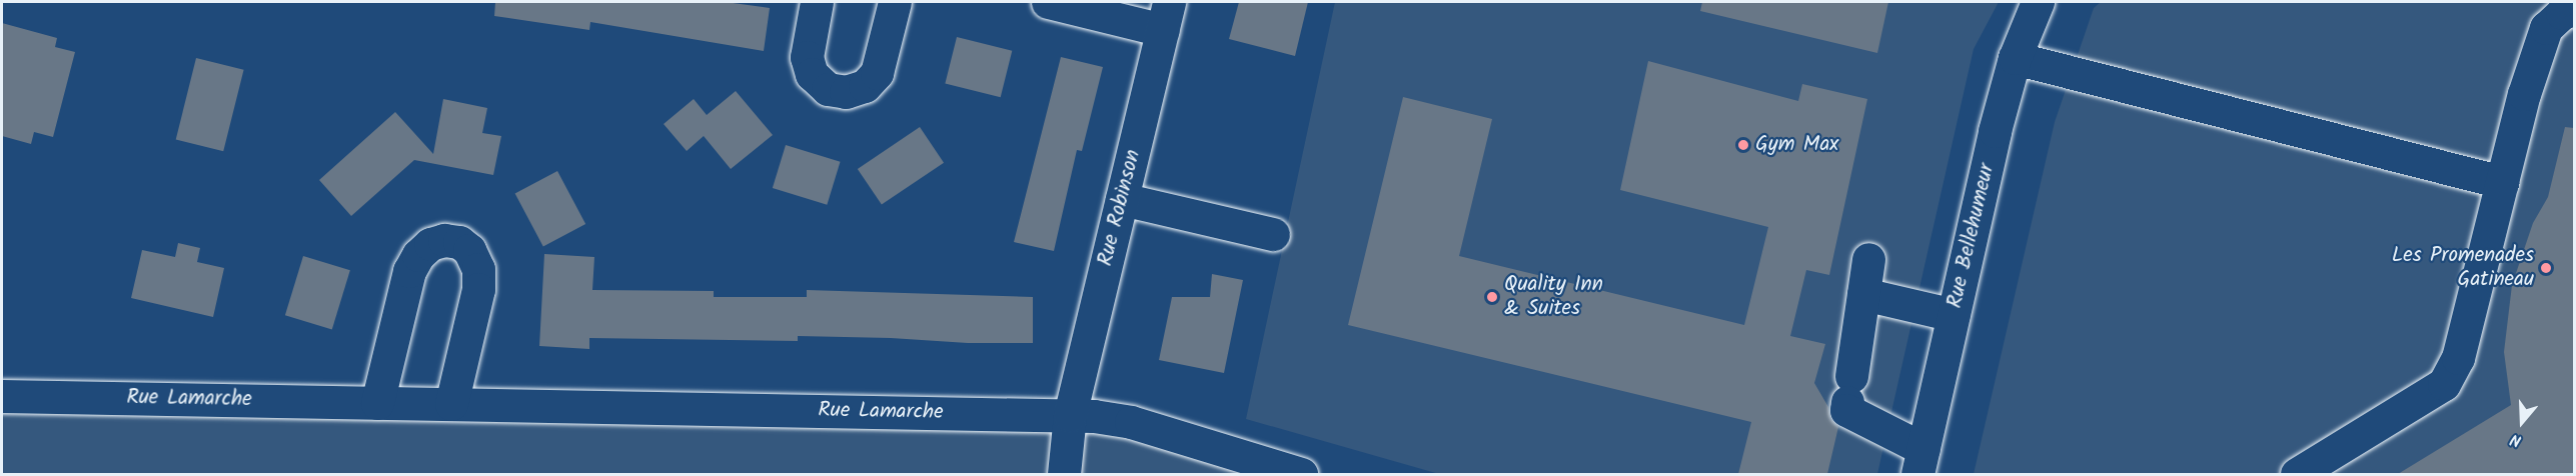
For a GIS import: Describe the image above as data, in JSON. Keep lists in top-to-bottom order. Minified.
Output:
{"streets":{"street":["Rue Robinson","Rue Bellehumeur","Rue Lamarche"]},"crossings":[["Rue Robinson","Rue Lamarche"]],"places":["Gym Max","Les Promenades Gatineau","Quality Inn & Suites"],"north":"bottom"}
